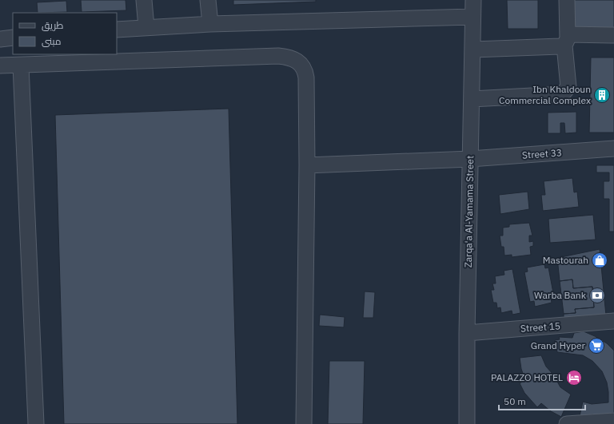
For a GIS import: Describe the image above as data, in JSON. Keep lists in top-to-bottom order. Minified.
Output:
{"streets":{"street":["Street 33","Zarqa'a Al-Yamama Street","Street 15"]},"crossings":[["Street 33","Zarqa'a Al-Yamama Street"],["Zarqa'a Al-Yamama Street","Street 15"]],"places":{"building":["Ibn Khaldoun Commercial Complex"],"shop":["Mastourah"],"bank":["Warba Bank"],"supermarket":["Grand Hyper"],"hotel":["PALAZZO HOTEL"]},"legend":["طريق","مبنى"],"scale_bar":"50 m"}
